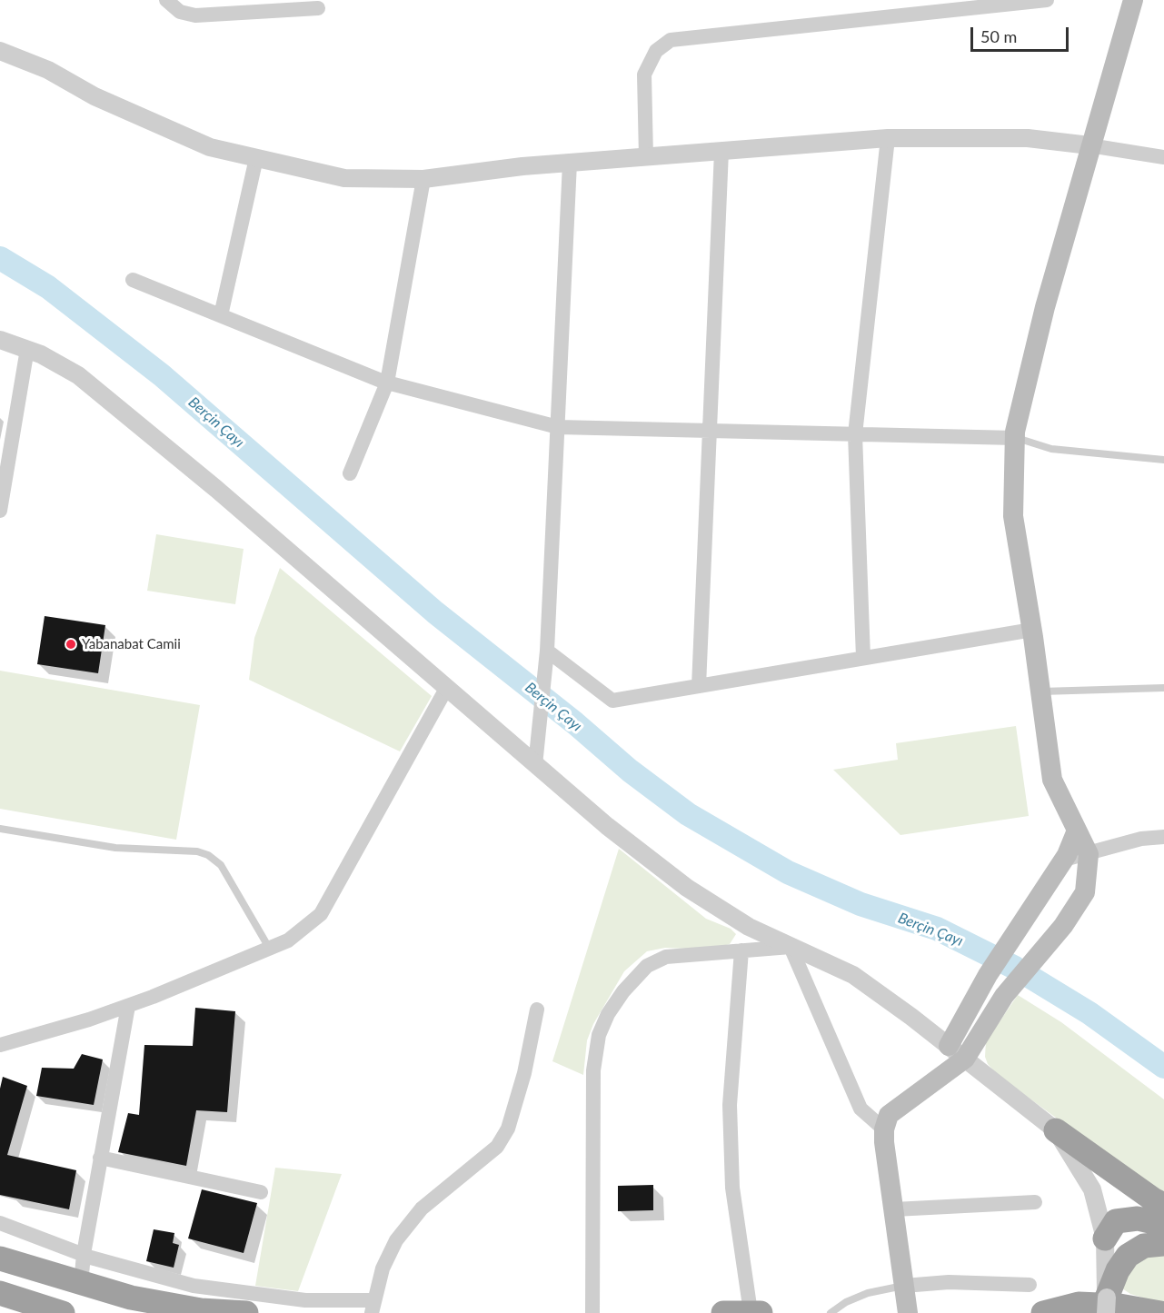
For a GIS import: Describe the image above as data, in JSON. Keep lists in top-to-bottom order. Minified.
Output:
{"water":["Berçin Çayı"],"places":["Yabanabat Camii"],"scale_bar":"50 m"}
